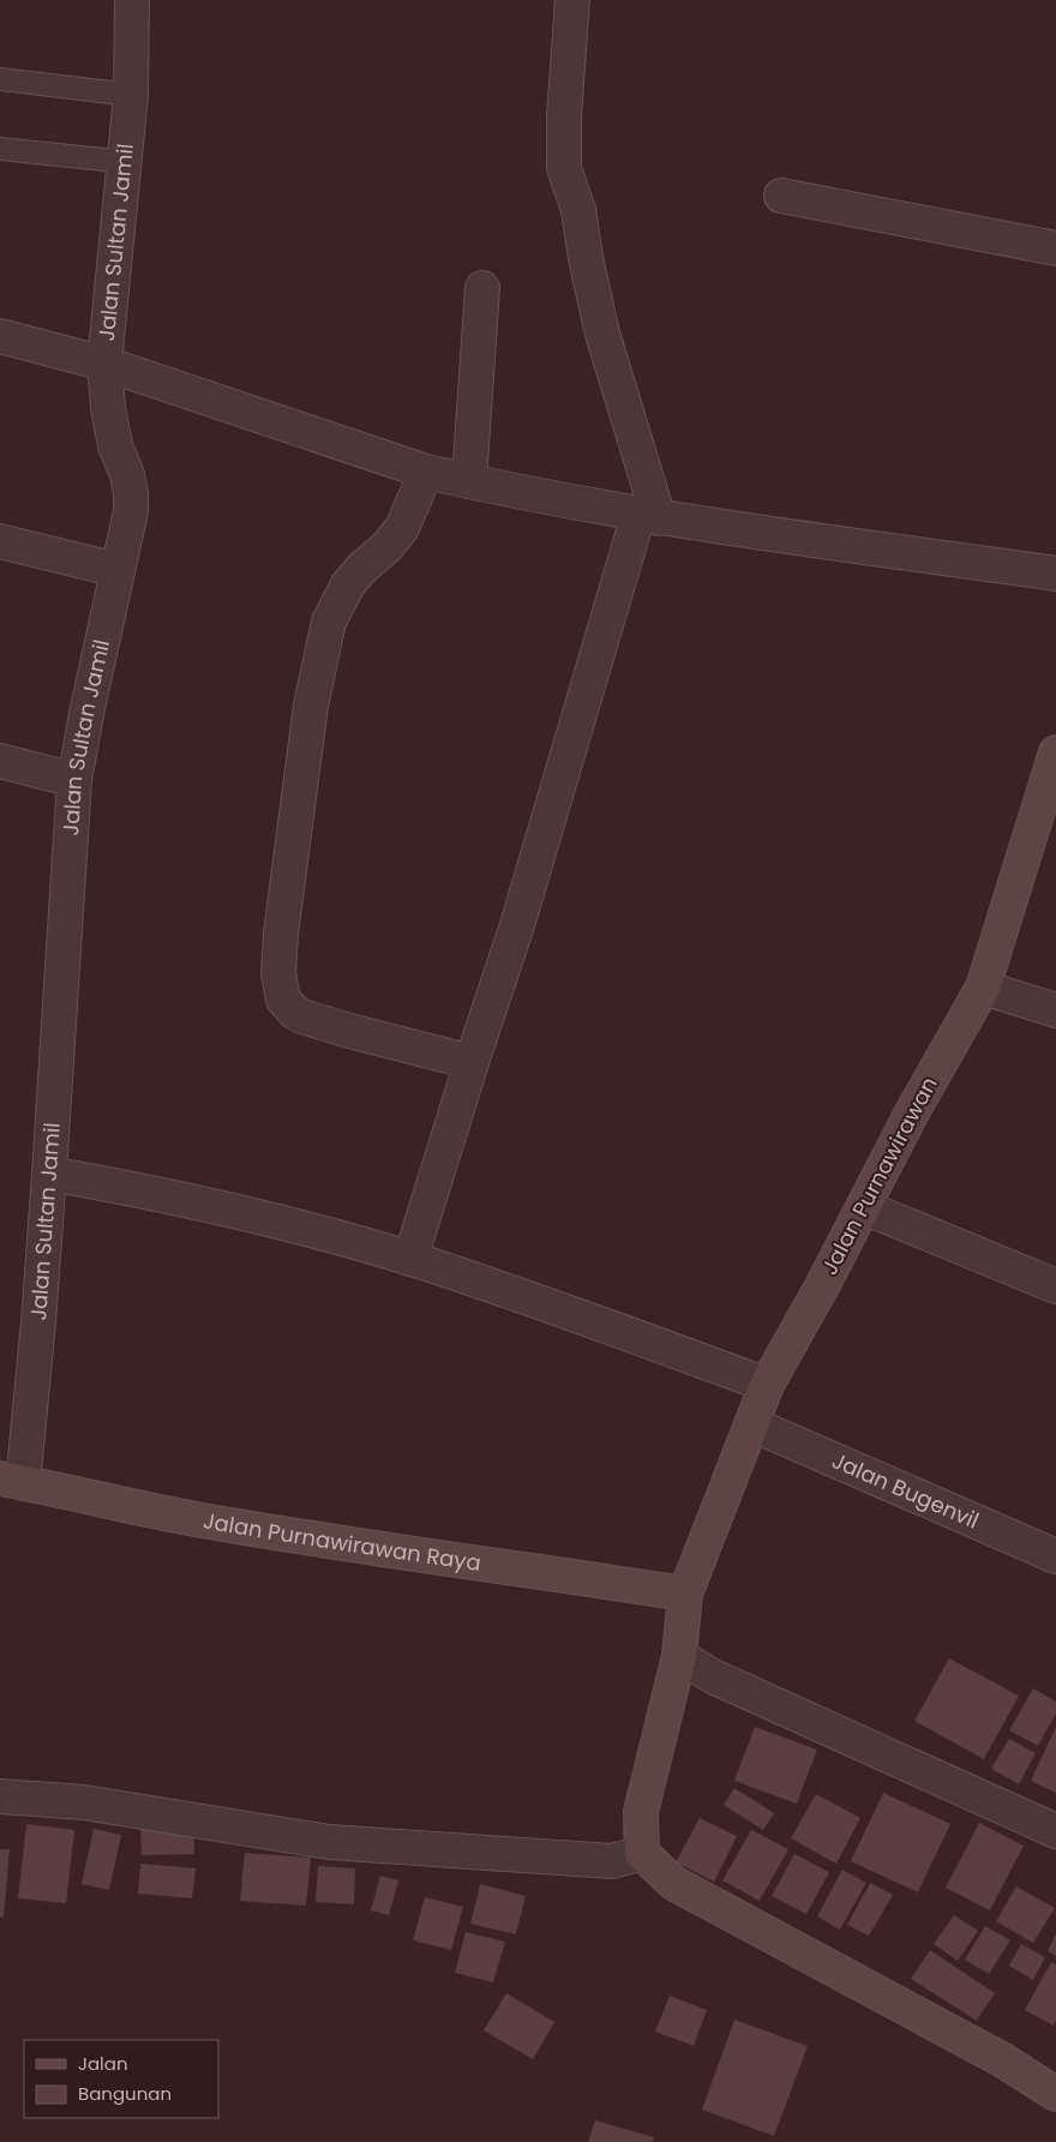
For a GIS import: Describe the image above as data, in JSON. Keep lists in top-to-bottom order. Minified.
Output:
{"streets":{"street":["Jalan Sultan Jamil","Jalan Purnawirawan","Jalan Bugenvil","Jalan Purnawirawan Raya"]},"crossings":[["Jalan Sultan Jamil","Jalan Purnawirawan Raya"],["Jalan Purnawirawan","Jalan Bugenvil"],["Jalan Purnawirawan","Jalan Purnawirawan Raya"]],"legend":["Jalan","Bangunan"]}
